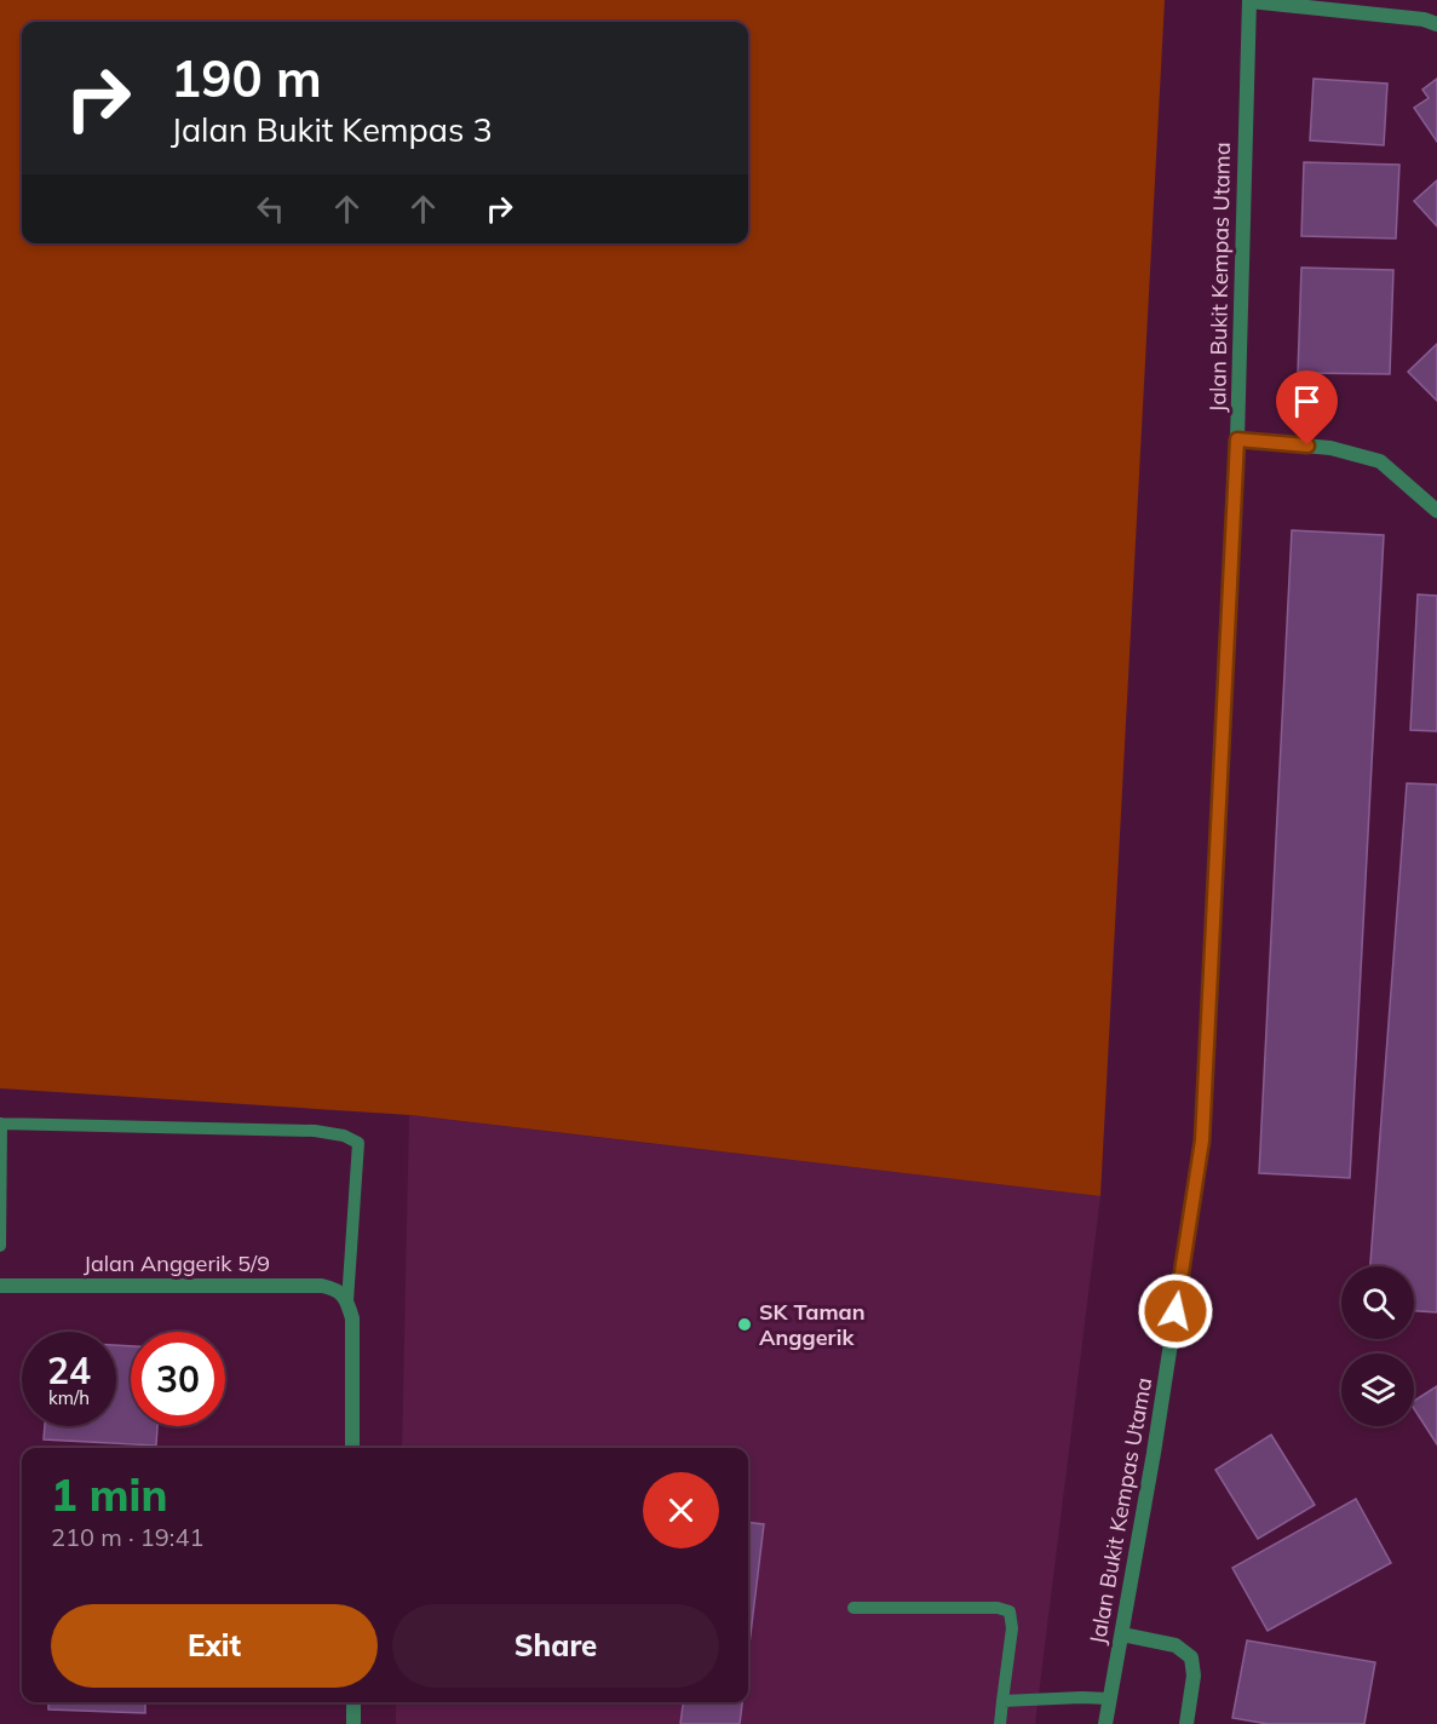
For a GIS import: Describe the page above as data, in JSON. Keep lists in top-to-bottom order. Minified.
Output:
{"streets":{"street":["Jalan Bukit Kempas Utama","Jalan Anggerik 5/9"]},"places":["SK Taman Anggerik"],"page":{"turn":["190 m","Jalan Bukit Kempas 3"],"speed":"24 km/h","limit":"30","heading":["1 min","210 m · 19:41"],"buttons":["Exit","Share"]}}
